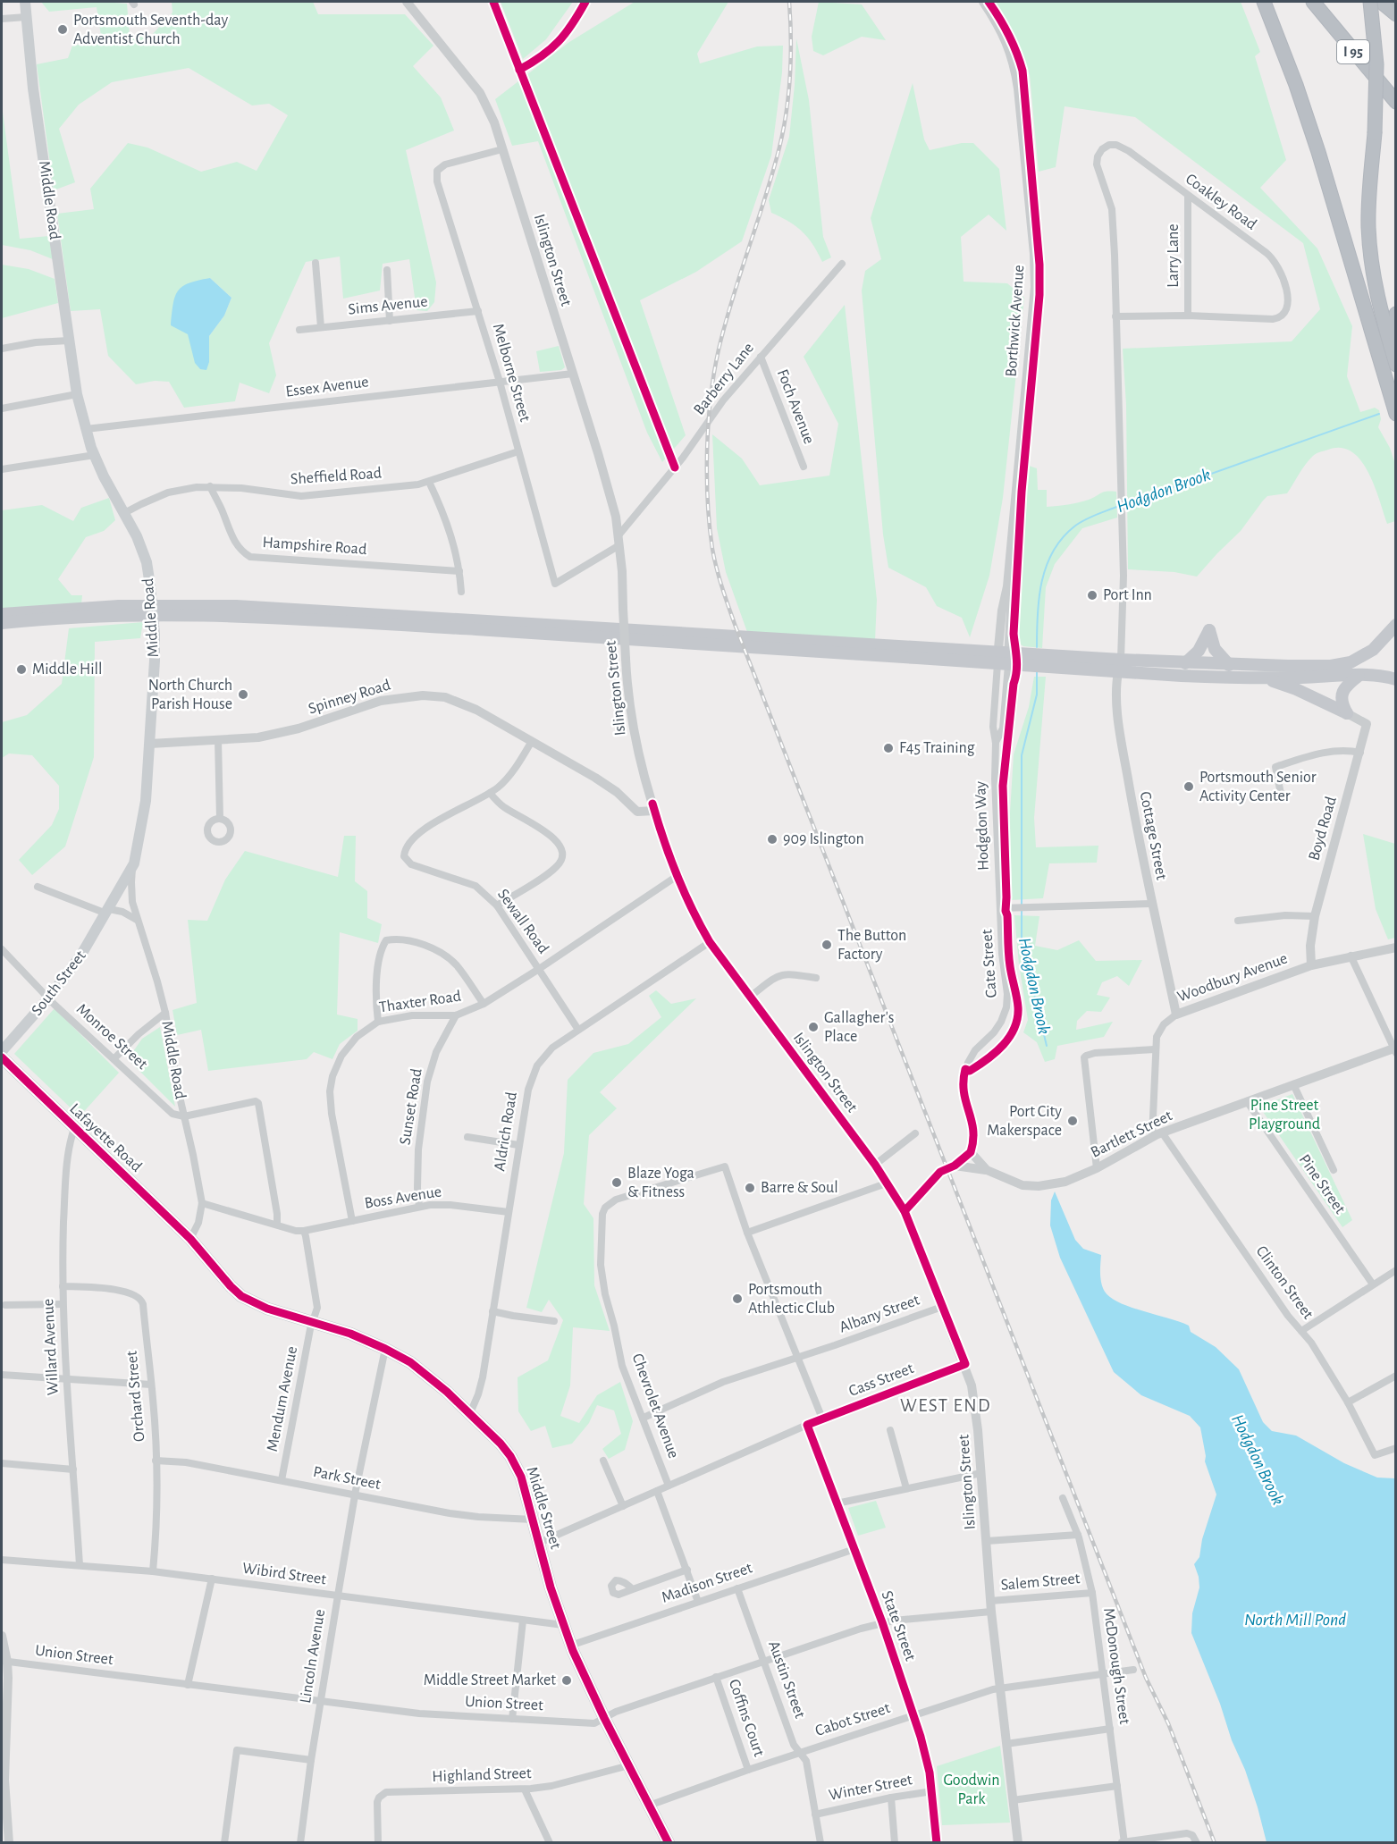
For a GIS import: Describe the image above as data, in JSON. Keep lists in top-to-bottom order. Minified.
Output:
{"streets":{"highway":["I 95"],"main road":["Middle Road","South Street","Lafayette Road","Middle Street"],"street":["Coakley Road","Larry Lane","Islington Street","Sims Avenue","Borthwick Avenue","Melborne Street","Barberry Lane","Essex Avenue","Foch Avenue","Sheffield Road","Hampshire Road","Spinney Road","Hodgdon Way","Boyd Road","Cottage Street","Sewall Road","Cate Street","Woodbury Avenue","Thaxter Road","Monroe Street","Sunset Road","Aldrich Road","Bartlett Street","Pine Street","Boss Avenue","Clinton Street","Albany Street","Willard Avenue","Cass Street","Orchard Street","Mendum Avenue","Chevrolet Avenue","Park Street","Wibird Street","Salem Street","Madison Street","State Street","Union Street","Lincoln Avenue","McDonough Street","Austin Street","Coffins Court","Cabot Street","Highland Street","Winter Street"]},"crossings":[["Middle Road","Essex Avenue"],["Middle Road","Sheffield Road"],["Middle Road","Spinney Road"],["Middle Road","South Street"],["Middle Road","Monroe Street"],["Middle Road","Lafayette Road"],["Middle Road","Middle Street"],["Coakley Road","Larry Lane"],["Coakley Road","Cottage Street"],["Islington Street","Melborne Street"],["Islington Street","Barberry Lane"],["Islington Street","Essex Avenue"],["Islington Street","Spinney Road"],["Islington Street","Thaxter Road"],["Islington Street","Aldrich Road"],["Islington Street","Albany Street"],["Islington Street","Cass Street"],["Islington Street","Salem Street"],["Islington Street","Union Street"],["Islington Street","Cabot Street"],["Sims Avenue","Melborne Street"],["Borthwick Avenue","Hodgdon Way"],["Melborne Street","Barberry Lane"],["Melborne Street","Essex Avenue"],["Melborne Street","Sheffield Road"],["Barberry Lane","Foch Avenue"],["Sheffield Road","Hampshire Road"],["Spinney Road","Sewall Road"],["Hodgdon Way","Cate Street"],["Boyd Road","Woodbury Avenue"],["Cottage Street","Cate Street"],["Cottage Street","Woodbury Avenue"],["Sewall Road","Thaxter Road"],["Sewall Road","Aldrich Road"],["Cate Street","Bartlett Street"],["Woodbury Avenue","Bartlett Street"],["Woodbury Avenue","Clinton Street"],["South Street","Monroe Street"],["Thaxter Road","Sunset Road"],["Thaxter Road","Boss Avenue"],["Sunset Road","Boss Avenue"],["Aldrich Road","Boss Avenue"],["Aldrich Road","Middle Street"],["Bartlett Street","Pine Street"],["Bartlett Street","Clinton Street"],["Lafayette Road","Willard Avenue"],["Lafayette Road","Middle Street"],["Boss Avenue","Mendum Avenue"],["Albany Street","Chevrolet Avenue"],["Willard Avenue","Orchard Street"],["Willard Avenue","Wibird Street"],["Cass Street","Chevrolet Avenue"],["Cass Street","Middle Street"],["Cass Street","State Street"],["Orchard Street","Park Street"],["Orchard Street","Wibird Street"],["Mendum Avenue","Park Street"],["Mendum Avenue","Middle Street"],["Park Street","Middle Street"],["Park Street","Lincoln Avenue"],["Middle Street","Wibird Street"],["Middle Street","Madison Street"],["Middle Street","Union Street"],["Middle Street","Lincoln Avenue"],["Middle Street","Cabot Street"],["Middle Street","Highland Street"],["Wibird Street","Lincoln Avenue"],["Salem Street","McDonough Street"],["Madison Street","State Street"],["Madison Street","Austin Street"],["State Street","Union Street"],["State Street","Cabot Street"],["State Street","Winter Street"],["Union Street","Lincoln Avenue"],["Union Street","Austin Street"],["Union Street","Coffins Court"],["McDonough Street","Cabot Street"],["Austin Street","Cabot Street"],["Austin Street","Winter Street"],["Coffins Court","Cabot Street"]],"districts":["WEST END"],"water":["Hodgdon Brook","North Mill Pond"],"parks":["Pine Street Playground","Goodwin Park"],"places":["Portsmouth Seventh-day Adventist Church","Port Inn","Middle Hill","North Church Parish House","F45 Training","Portsmouth Senior Activity Center","909 Islington","The Button Factory","Gallagher's Place","Port City Makerspace","Blaze Yoga & Fitness","Barre & Soul","Portsmouth Athlectic Club","Middle Street Market"]}
